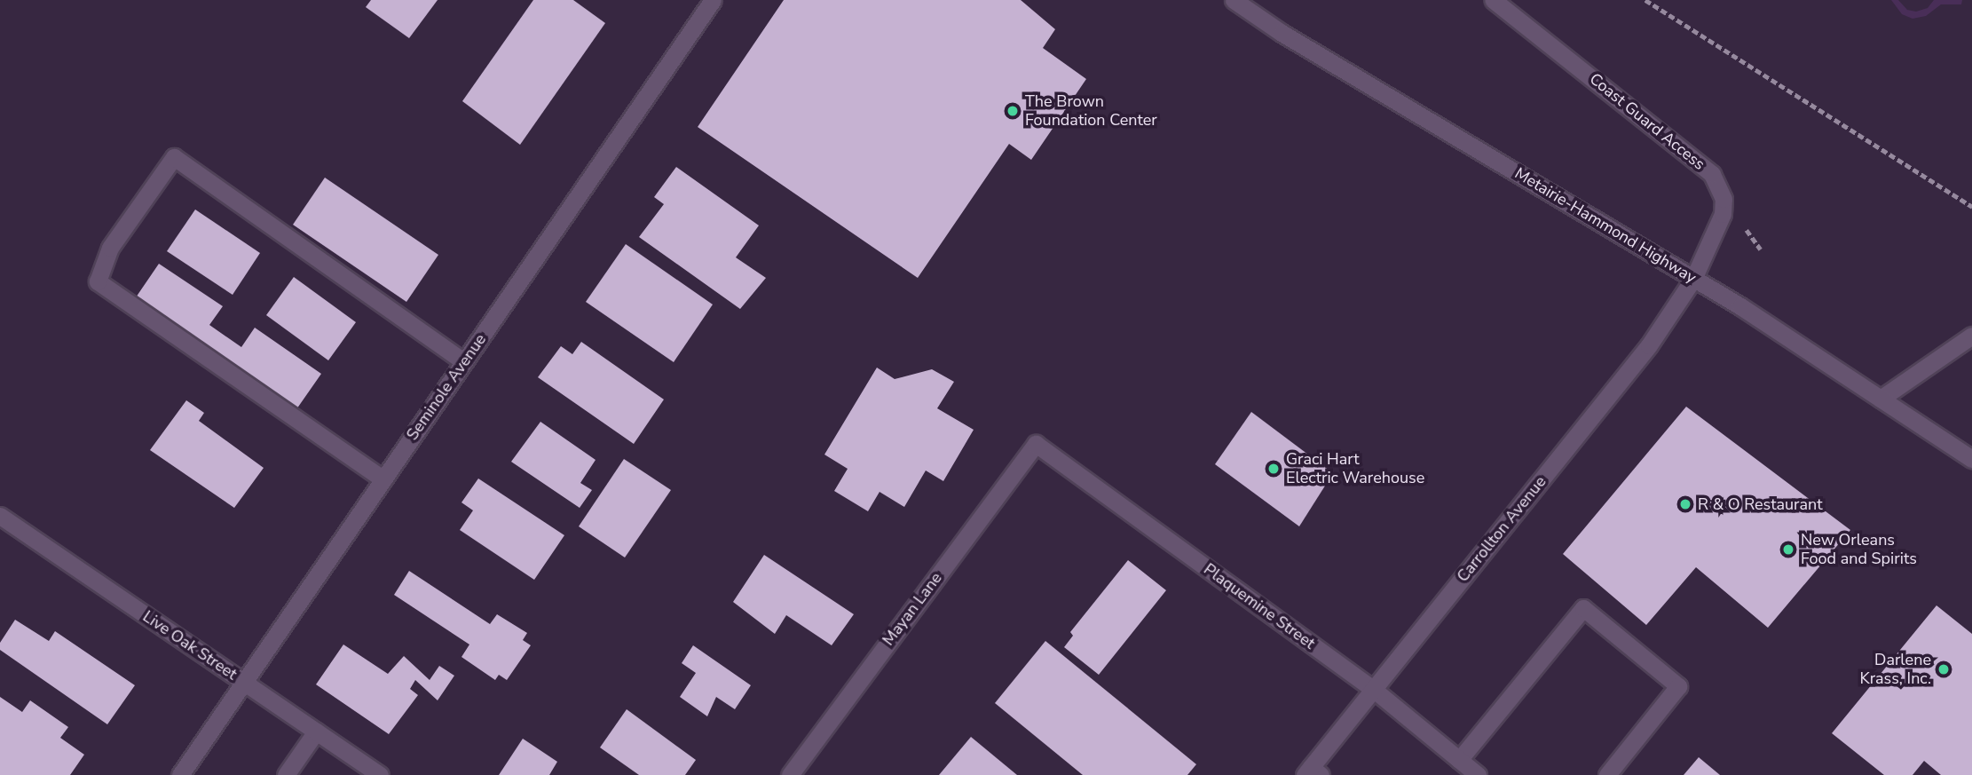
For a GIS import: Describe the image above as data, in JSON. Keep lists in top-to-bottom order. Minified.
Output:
{"streets":{"street":["Coast Guard Access","Metairie-Hammond Highway","Seminole Avenue","Carrollton Avenue","Plaquemine Street","Mayan Lane","Live Oak Street"]},"crossings":[["Coast Guard Access","Metairie-Hammond Highway"],["Coast Guard Access","Carrollton Avenue"],["Metairie-Hammond Highway","Carrollton Avenue"],["Seminole Avenue","Live Oak Street"],["Carrollton Avenue","Plaquemine Street"],["Plaquemine Street","Mayan Lane"]],"places":["The Brown Foundation Center","Graci Hart Electric Warehouse","R & O Restaurant","New Orleans Food and Spirits","Darlene Krass, Inc."]}
